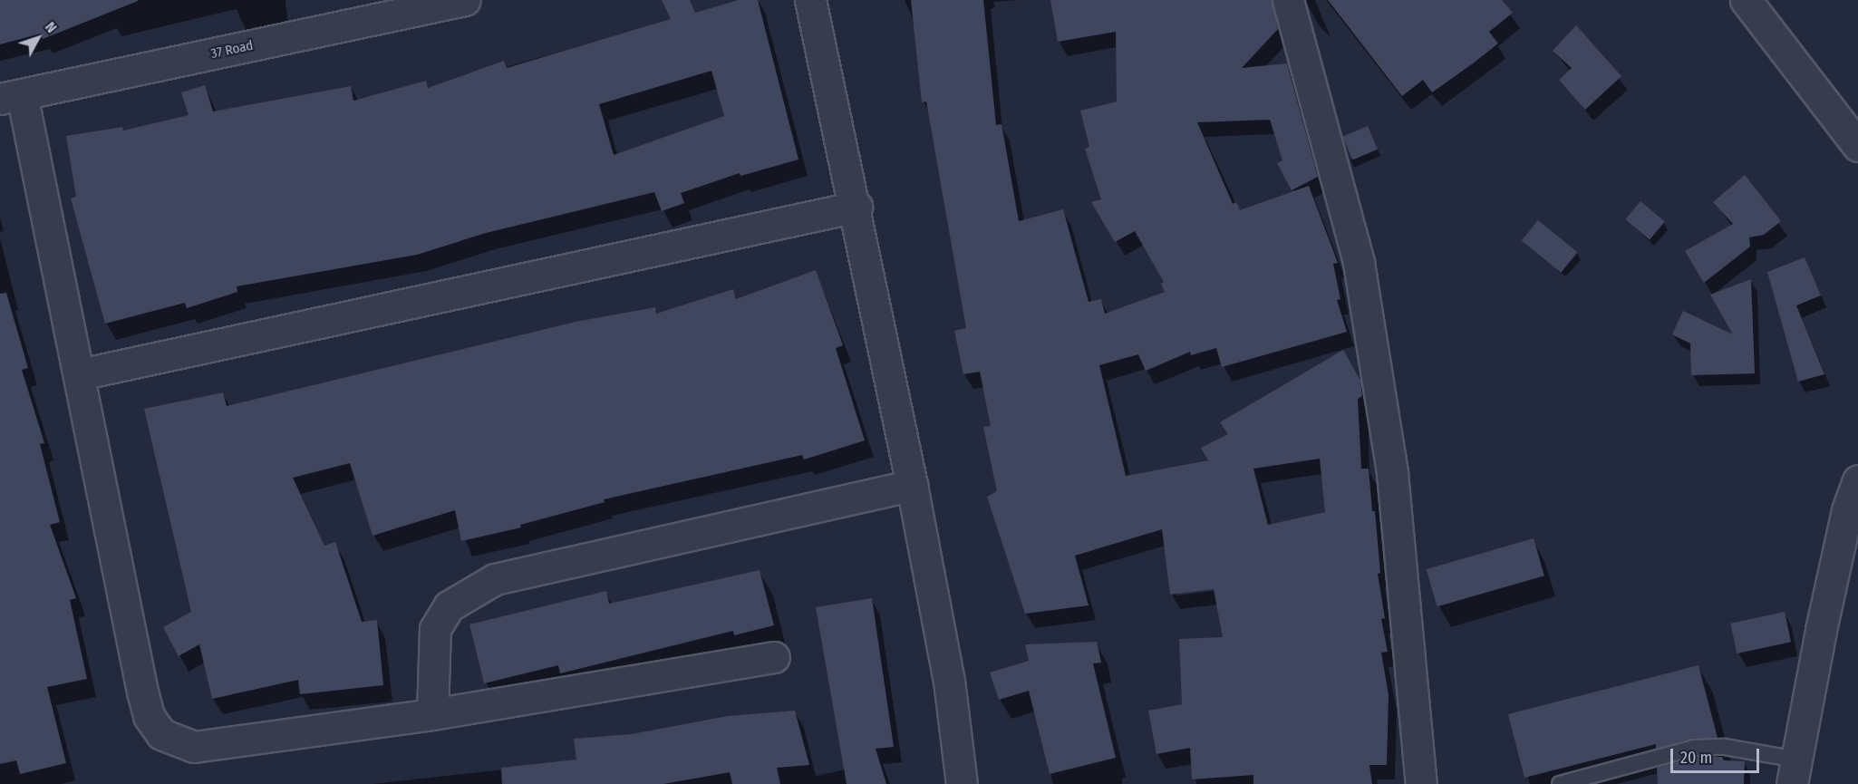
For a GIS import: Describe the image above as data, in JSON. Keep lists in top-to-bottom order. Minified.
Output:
{"streets":{"street":["37 Road"]},"scale_bar":"20 m","north":"top right"}
